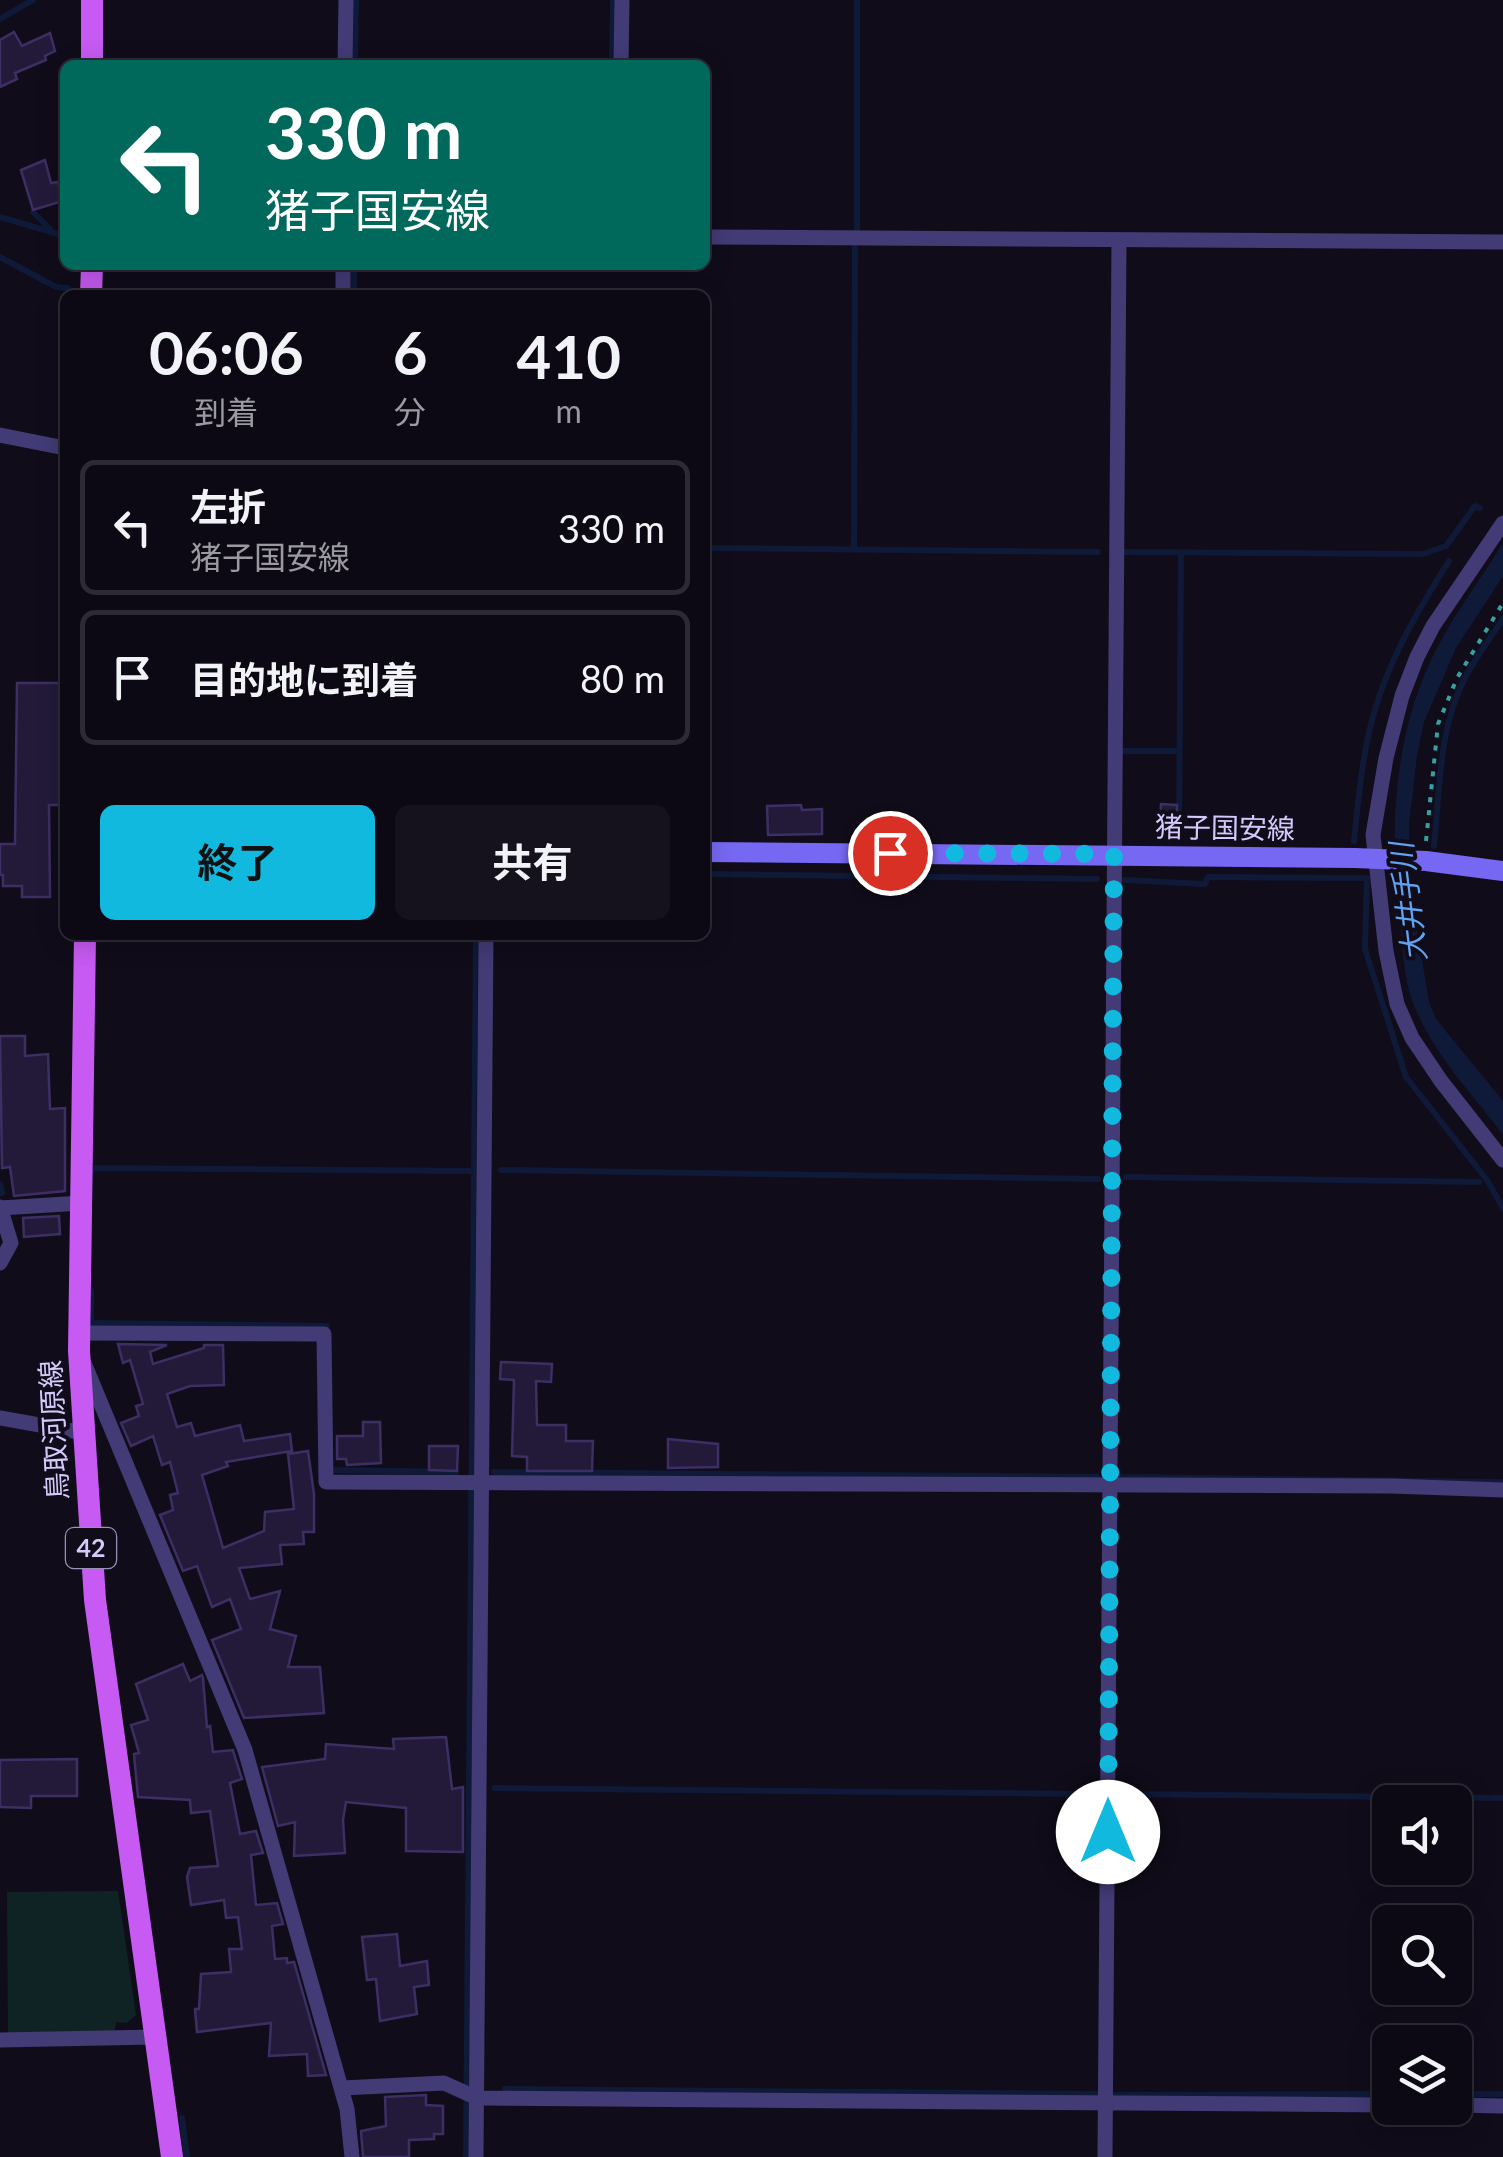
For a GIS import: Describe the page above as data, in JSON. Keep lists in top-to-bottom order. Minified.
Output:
{"streets":{"main road":["猪子国安線","鳥取河原線","42"]},"water":["大井手川"],"page":{"turn":["330 m","猪子国安線"],"eta":["06:06","到着","6","分","410","m"],"list":[{"name":"左折","note":"猪子国安線","value":"330 m"},{"name":"目的地に到着","value":"80 m"}],"buttons":["終了","共有"]}}
